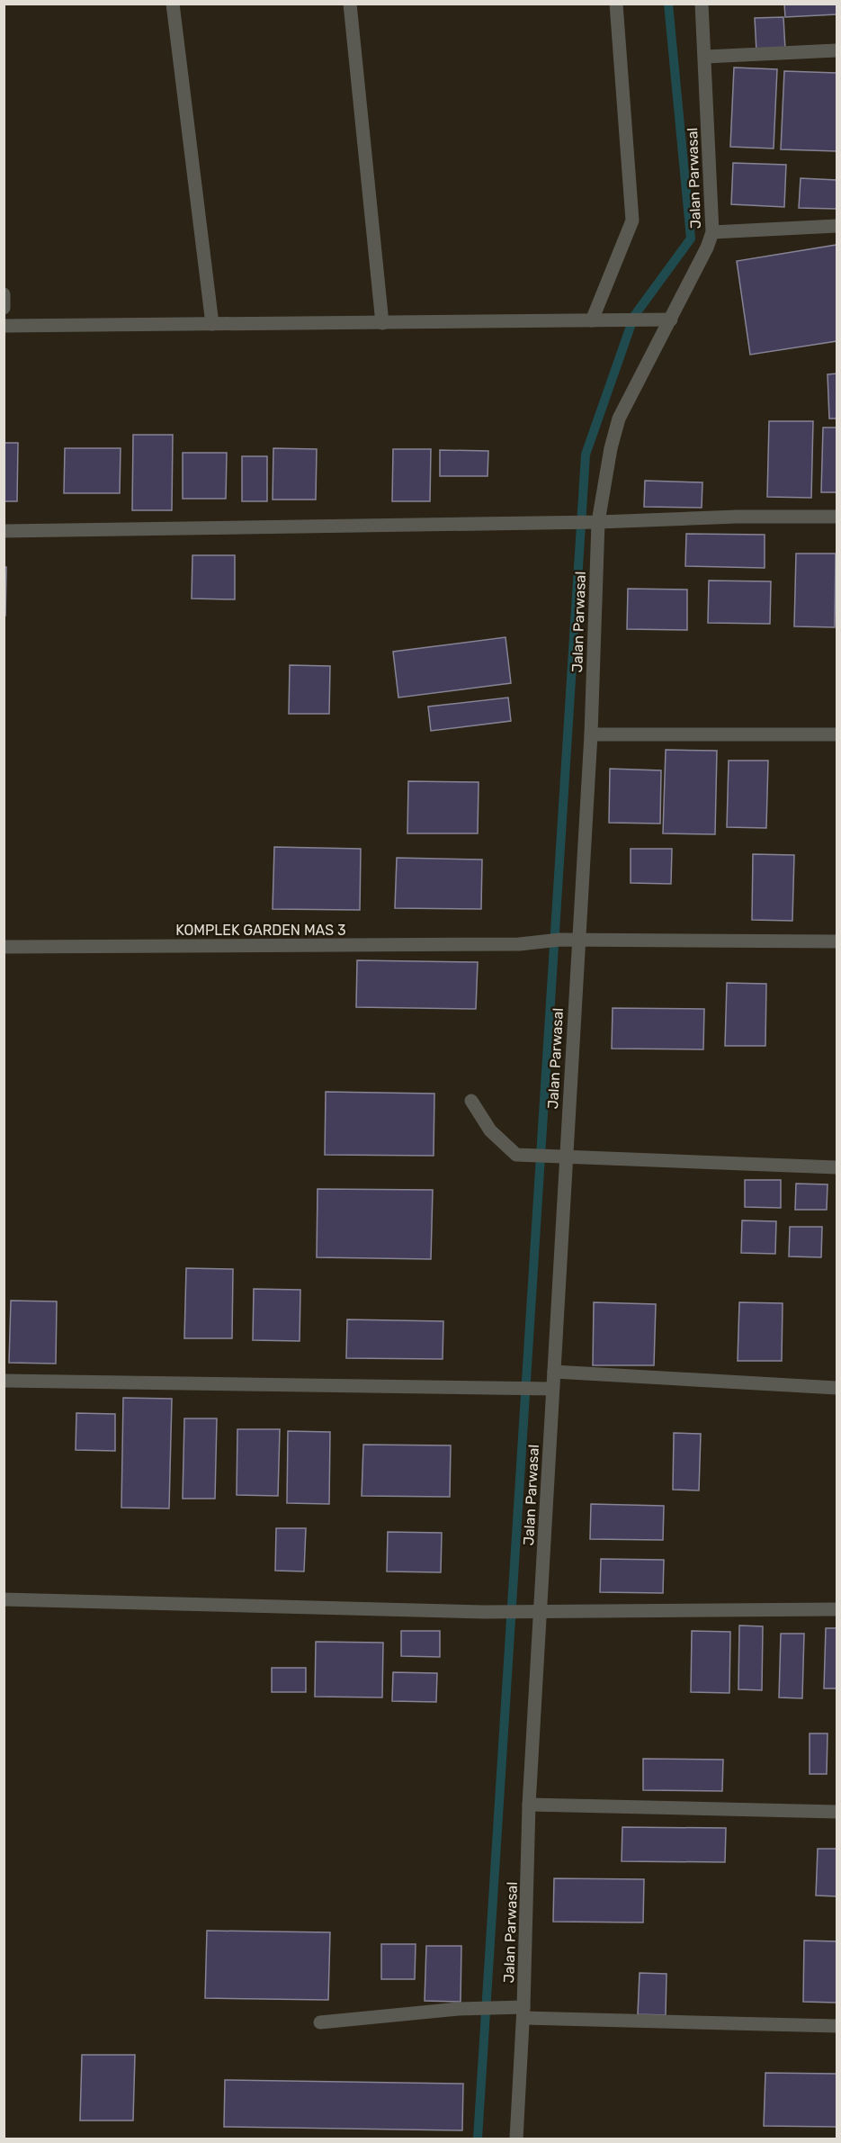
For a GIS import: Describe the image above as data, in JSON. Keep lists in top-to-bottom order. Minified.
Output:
{"streets":{"street":["Jalan Parwasal","KOMPLEK GARDEN MAS 3"]},"crossings":[["Jalan Parwasal","KOMPLEK GARDEN MAS 3"]]}
